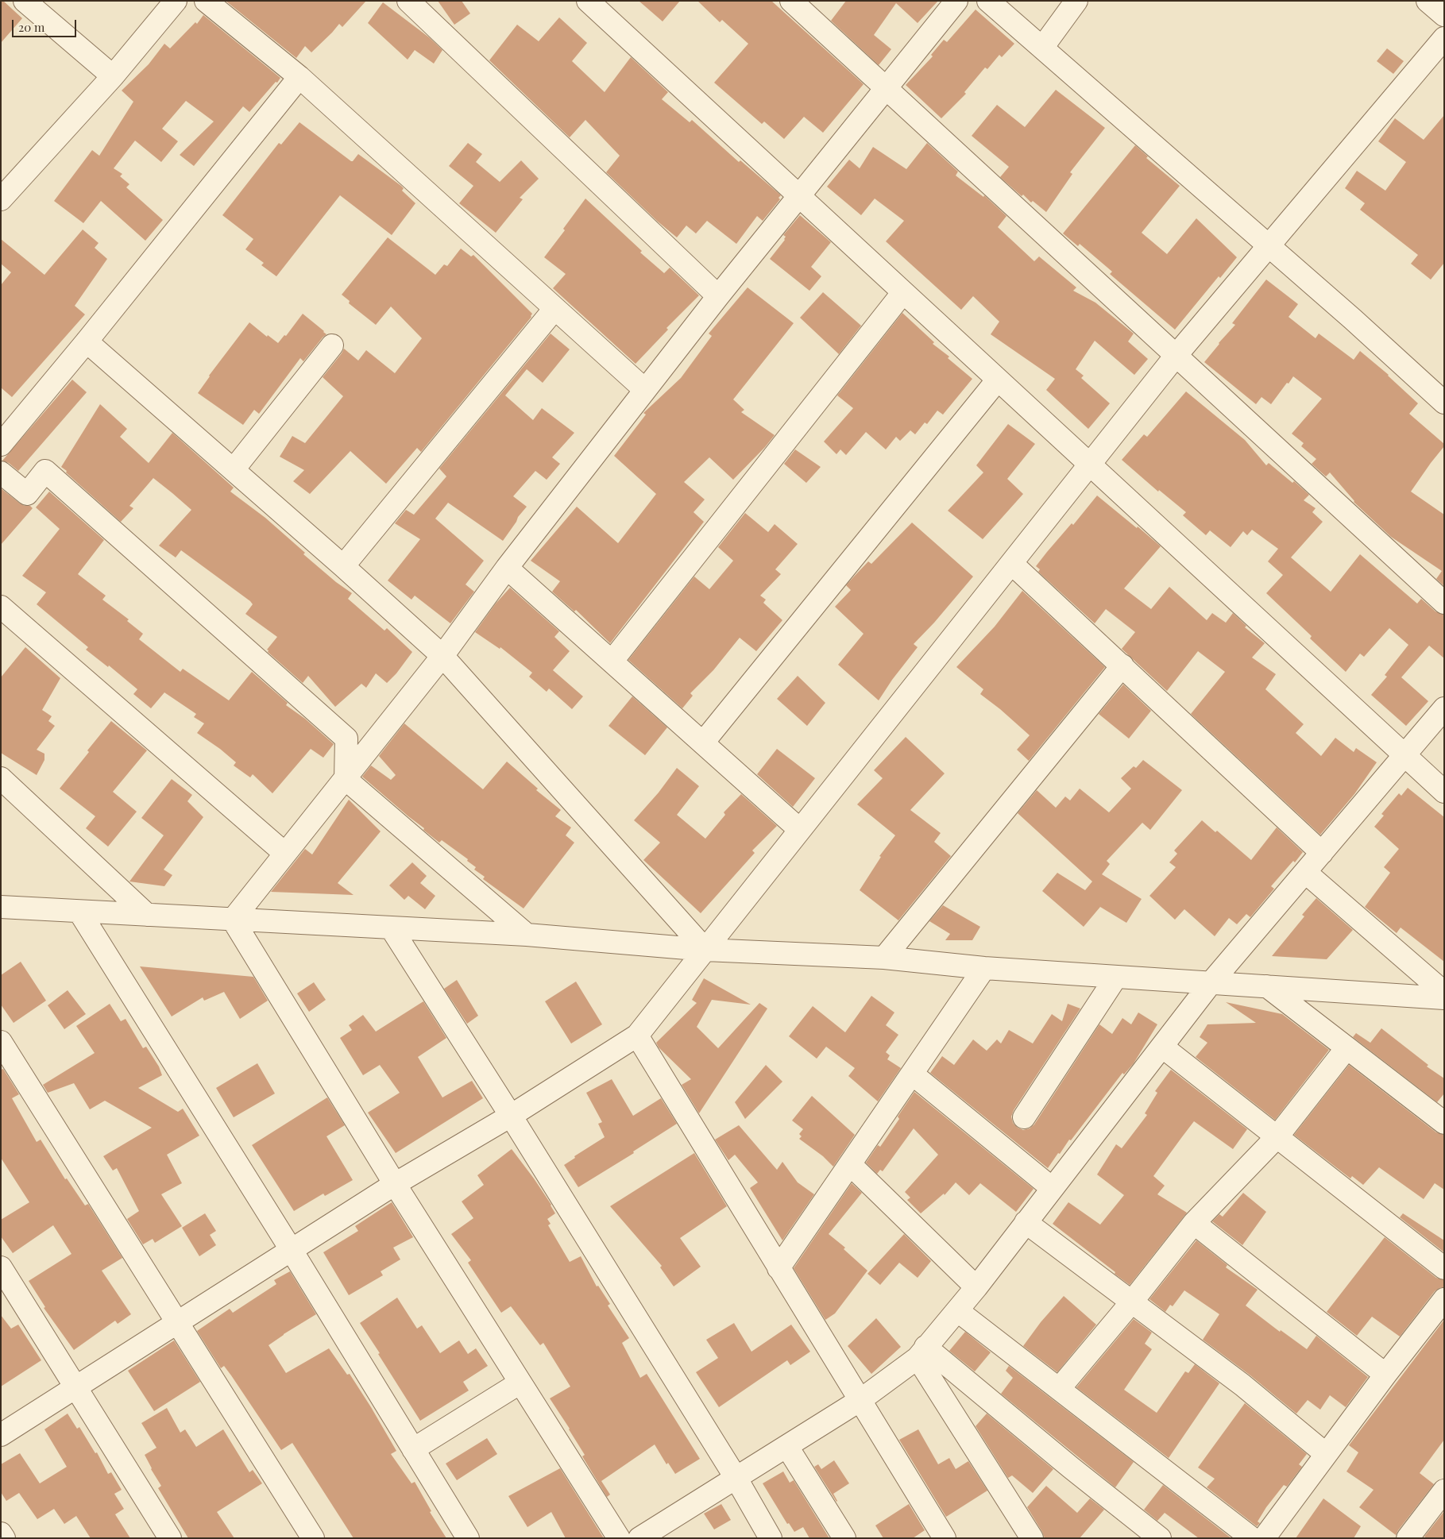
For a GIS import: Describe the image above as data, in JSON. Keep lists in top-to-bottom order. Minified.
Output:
{"scale_bar":"20 m"}
